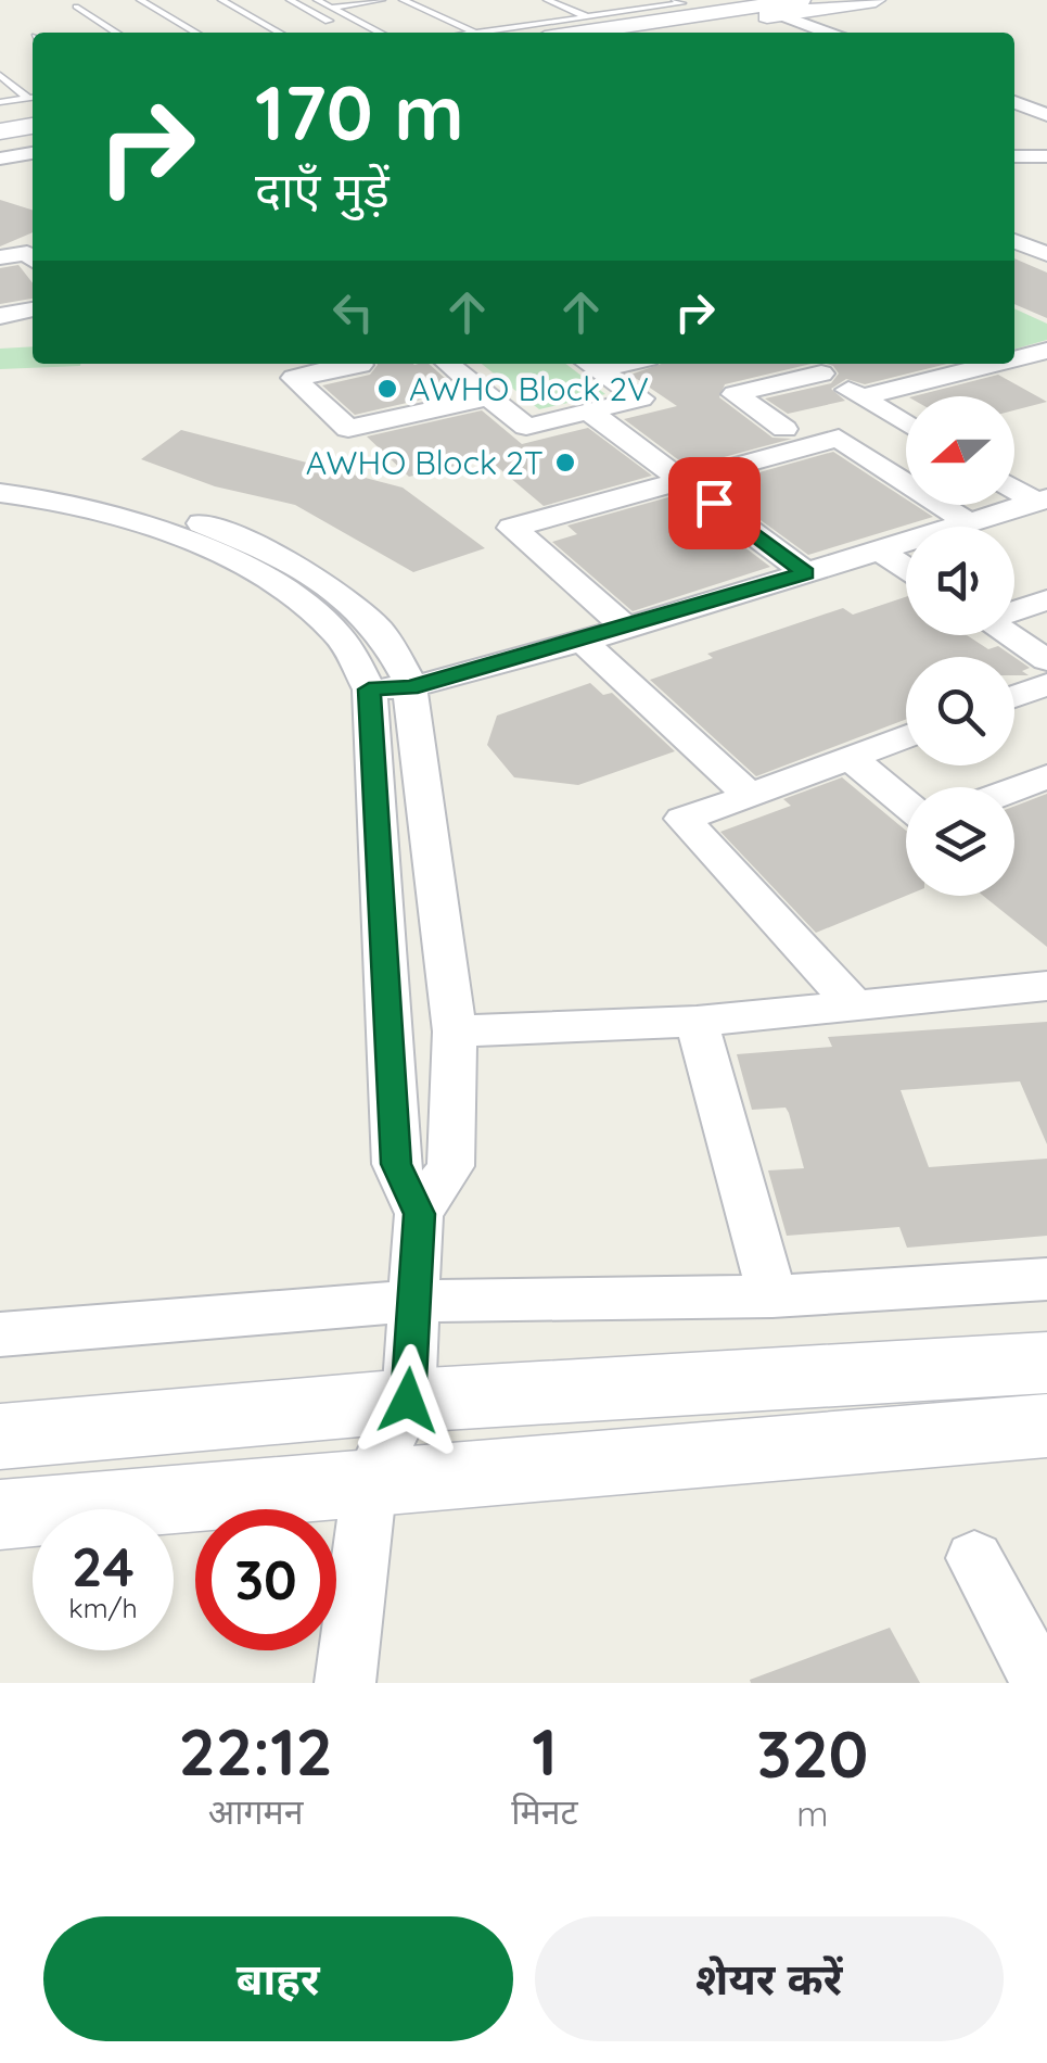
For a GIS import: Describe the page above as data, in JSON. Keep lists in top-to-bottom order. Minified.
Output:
{"places":["AWHO Block 2V","AWHO Block 2T"],"north":"left","page":{"turn":["170 m","दाएँ मुड़ें"],"speed":"24 km/h","limit":"30","eta":["22:12","आगमन","1","मिनट","320","m"],"buttons":["बाहर","शेयर करें"]}}
